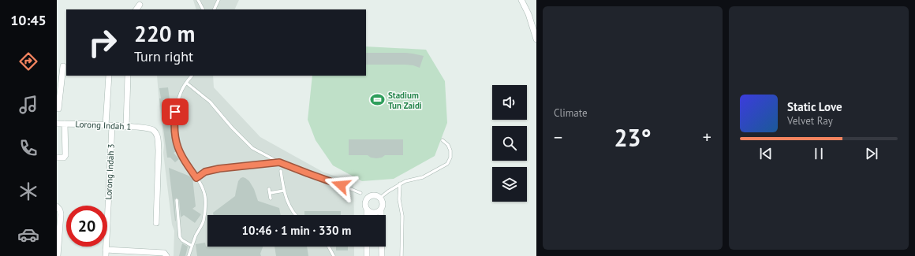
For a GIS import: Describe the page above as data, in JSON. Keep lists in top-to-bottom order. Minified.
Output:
{"streets":{"street":["Lorong Indah 1","Lorong Indah 3"]},"crossings":[["Lorong Indah 1","Lorong Indah 3"]],"places":{"sports":["Stadium Tun Zaidi"]},"page":{"tabs":"10:45","tile":"Climate","turn":["220 m","Turn right"],"song":["Static Love","Velvet Ray"],"heat":["−","23°","+"],"limit":"20","trip":"10:46 · 1 min · 330 m"}}
